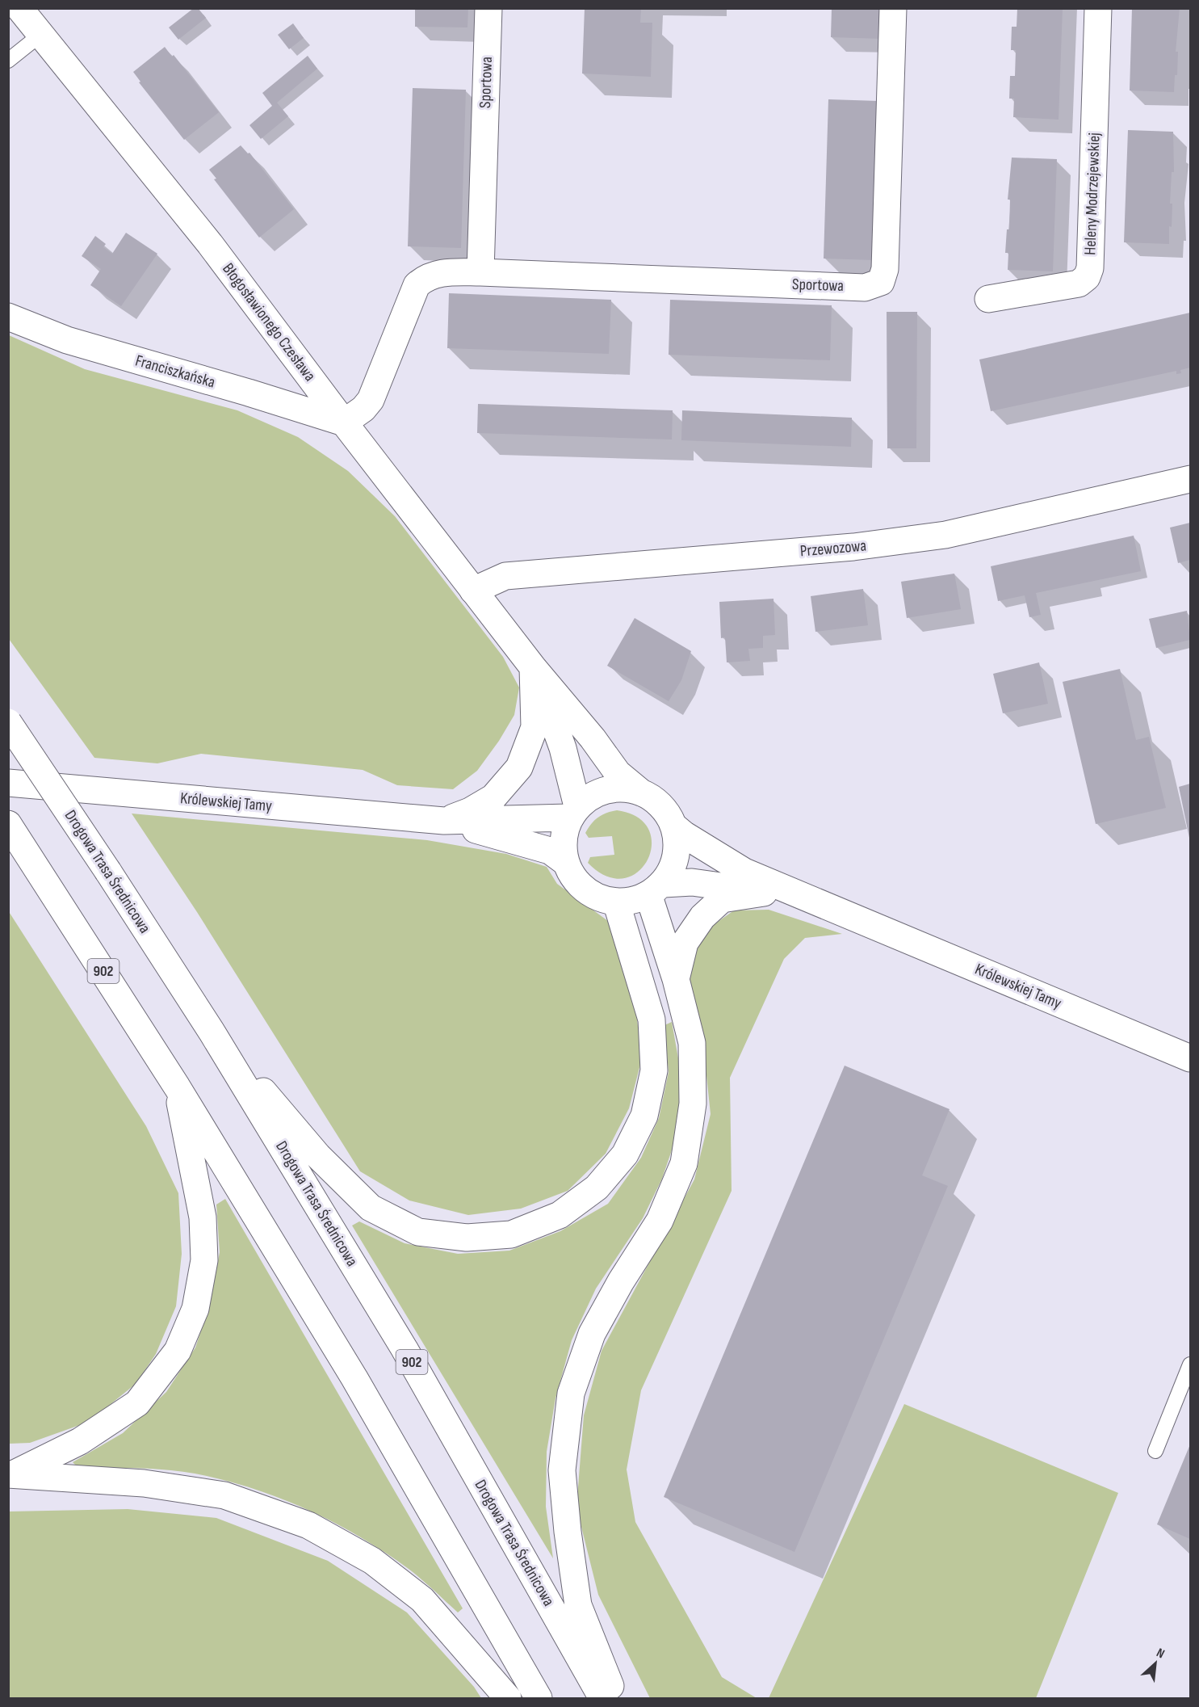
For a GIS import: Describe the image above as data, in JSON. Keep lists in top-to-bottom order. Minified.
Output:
{"streets":{"street":["Sportowa","Heleny Modrzejewskiej","Błogosławionego Czesława","Franciszkańska","Przewozowa","Królewskiej Tamy","Drogowa Trasa Średnicowa","902"]},"crossings":[["Sportowa","Błogosławionego Czesława"],["Sportowa","Franciszkańska"],["Błogosławionego Czesława","Franciszkańska"],["Błogosławionego Czesława","Przewozowa"]],"north":"top right"}
